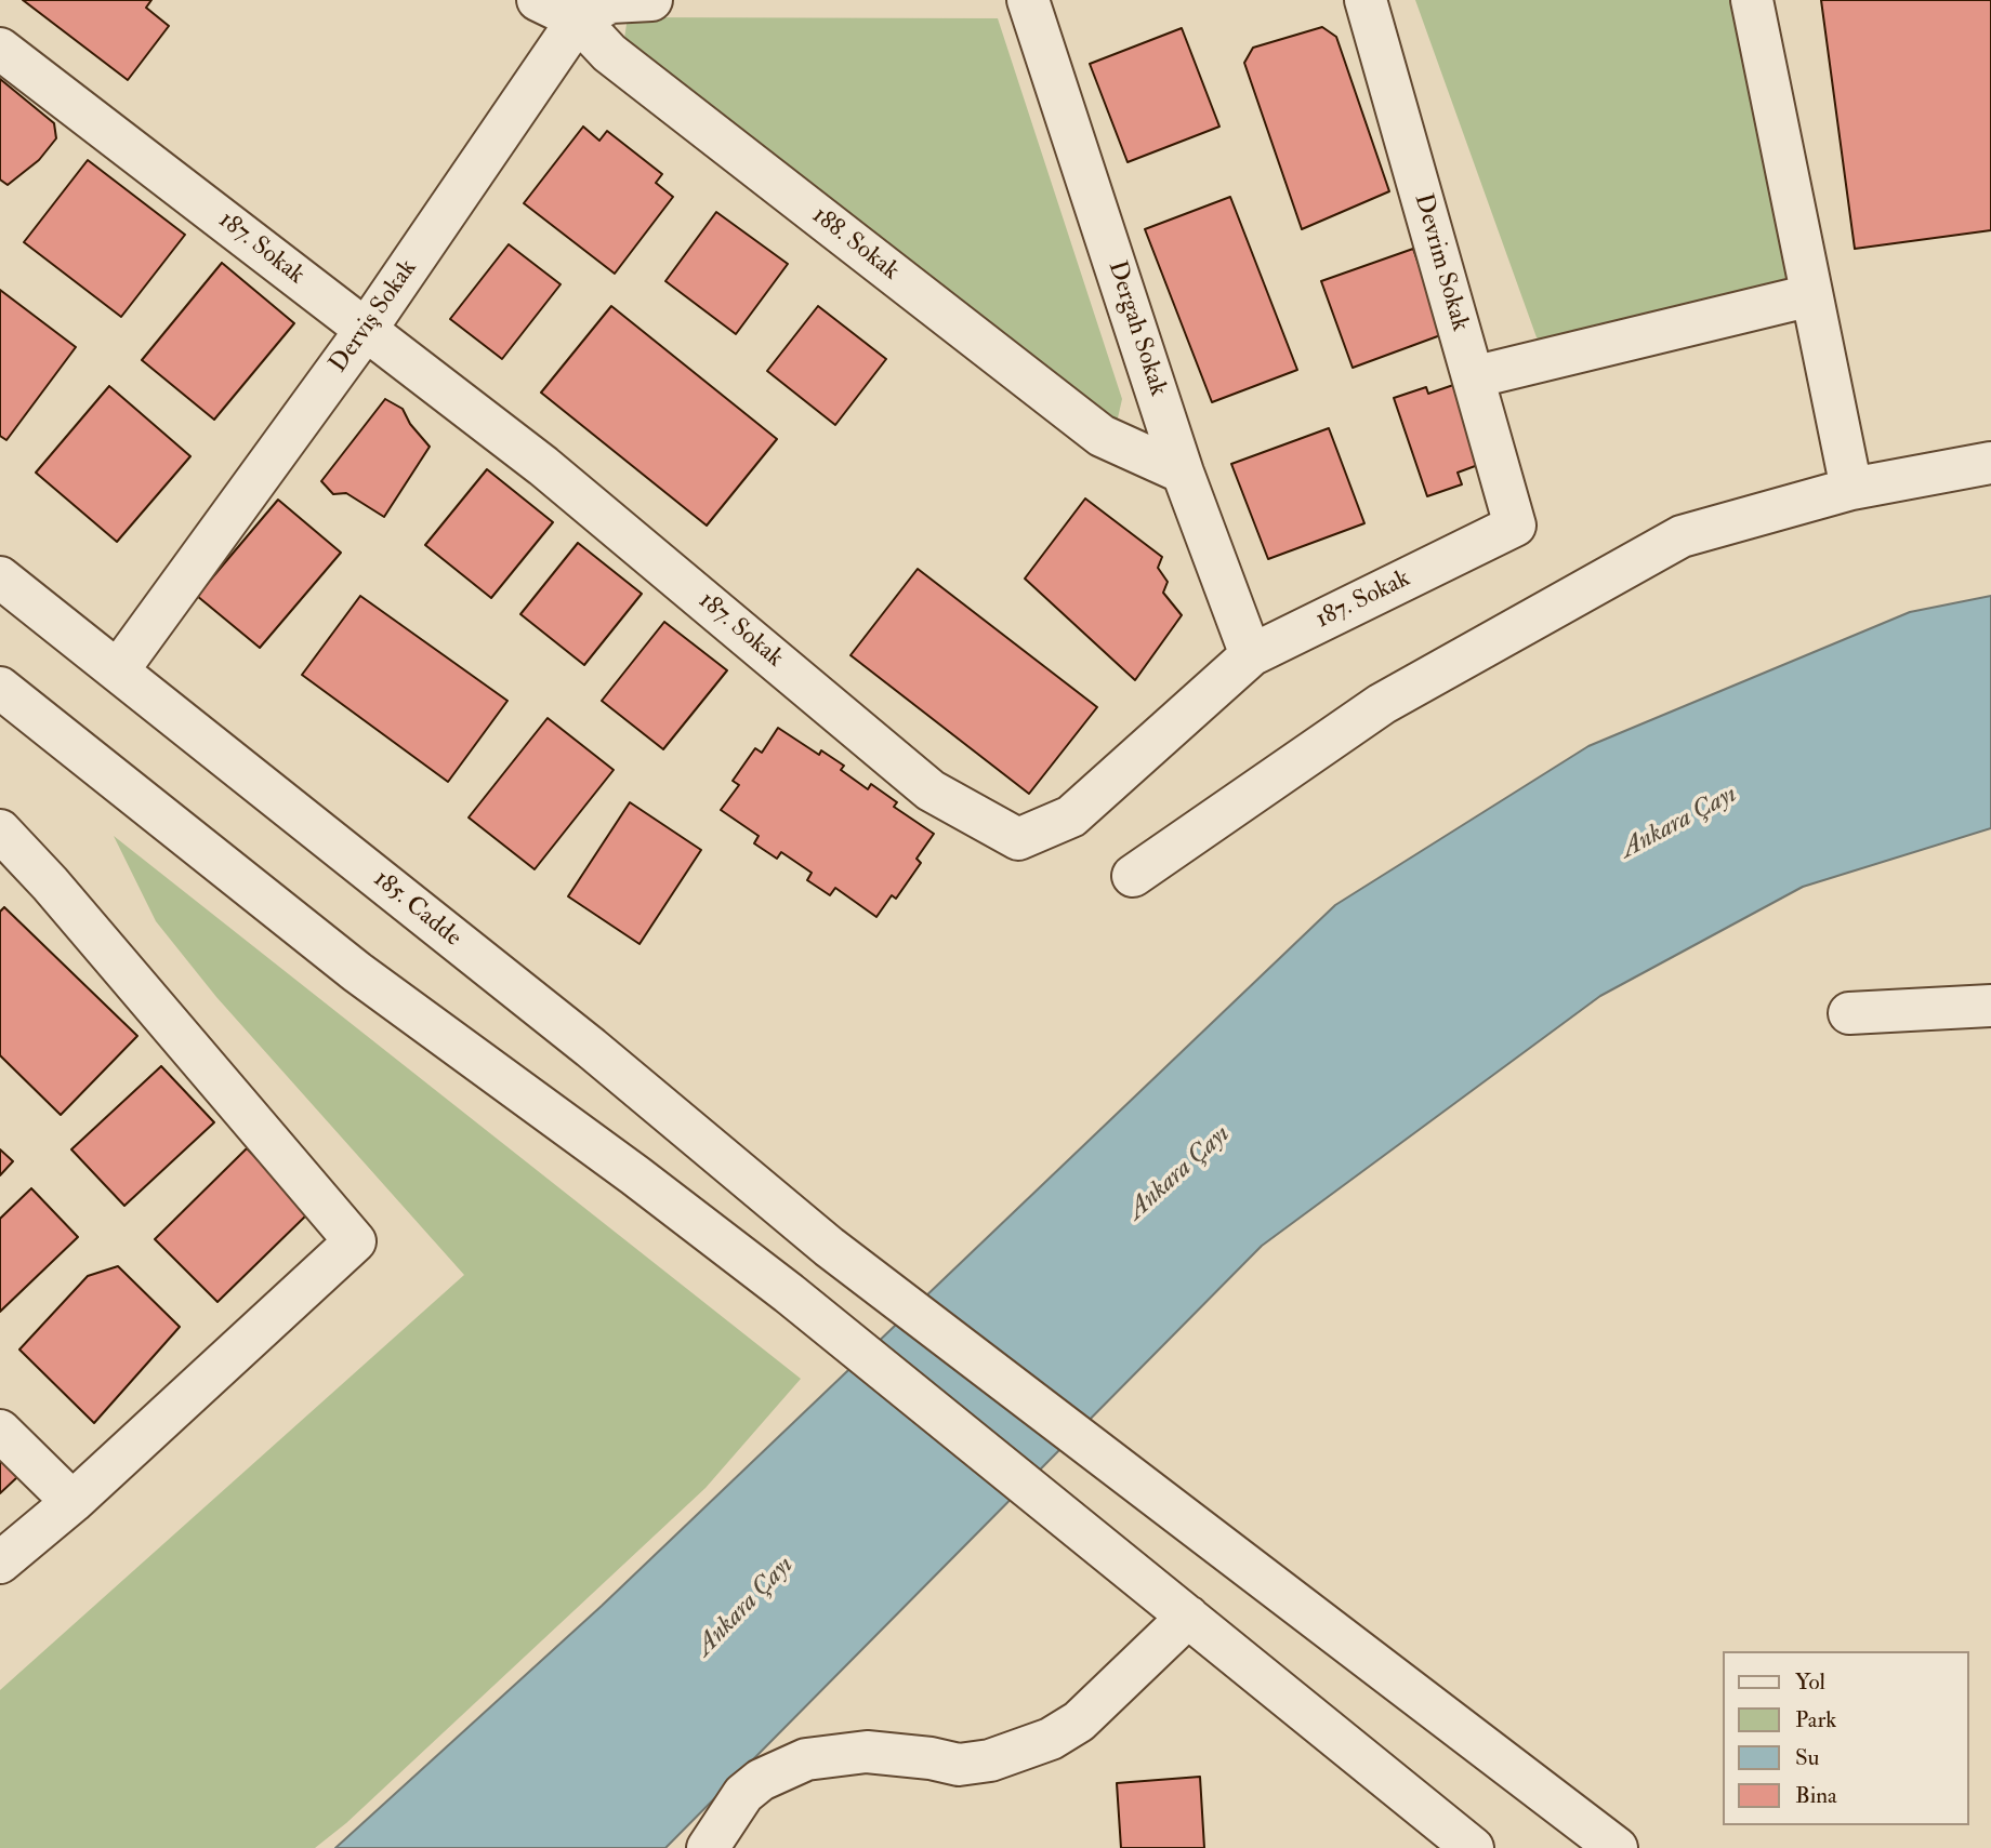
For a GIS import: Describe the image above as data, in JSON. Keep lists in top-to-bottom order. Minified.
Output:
{"streets":{"street":["188. Sokak","187. Sokak","Devrim Sokak","Derviş Sokak","Dergah Sokak","185. Cadde"]},"crossings":[["188. Sokak","Derviş Sokak"],["188. Sokak","Dergah Sokak"],["187. Sokak","Devrim Sokak"],["187. Sokak","Derviş Sokak"],["187. Sokak","Dergah Sokak"],["Derviş Sokak","185. Cadde"]],"water":["Ankara Çayı"],"legend":["Yol","Park","Su","Bina"]}
